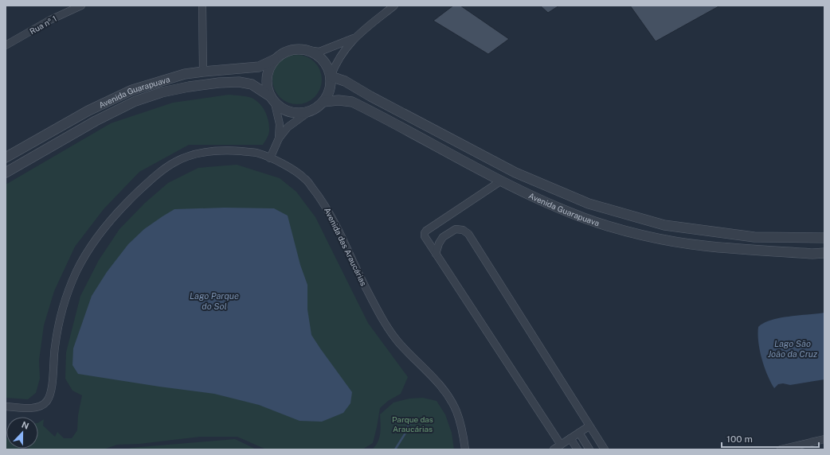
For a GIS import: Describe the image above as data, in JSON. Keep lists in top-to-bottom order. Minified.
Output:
{"streets":{"street":["Rua nº 1","Avenida Guarapuava","Avenida das Araucárias"]},"water":["Lago Parque do Sol","Lago São João da Cruz"],"parks":["Parque das Araucárias"],"scale_bar":"100 m","north":"top"}
